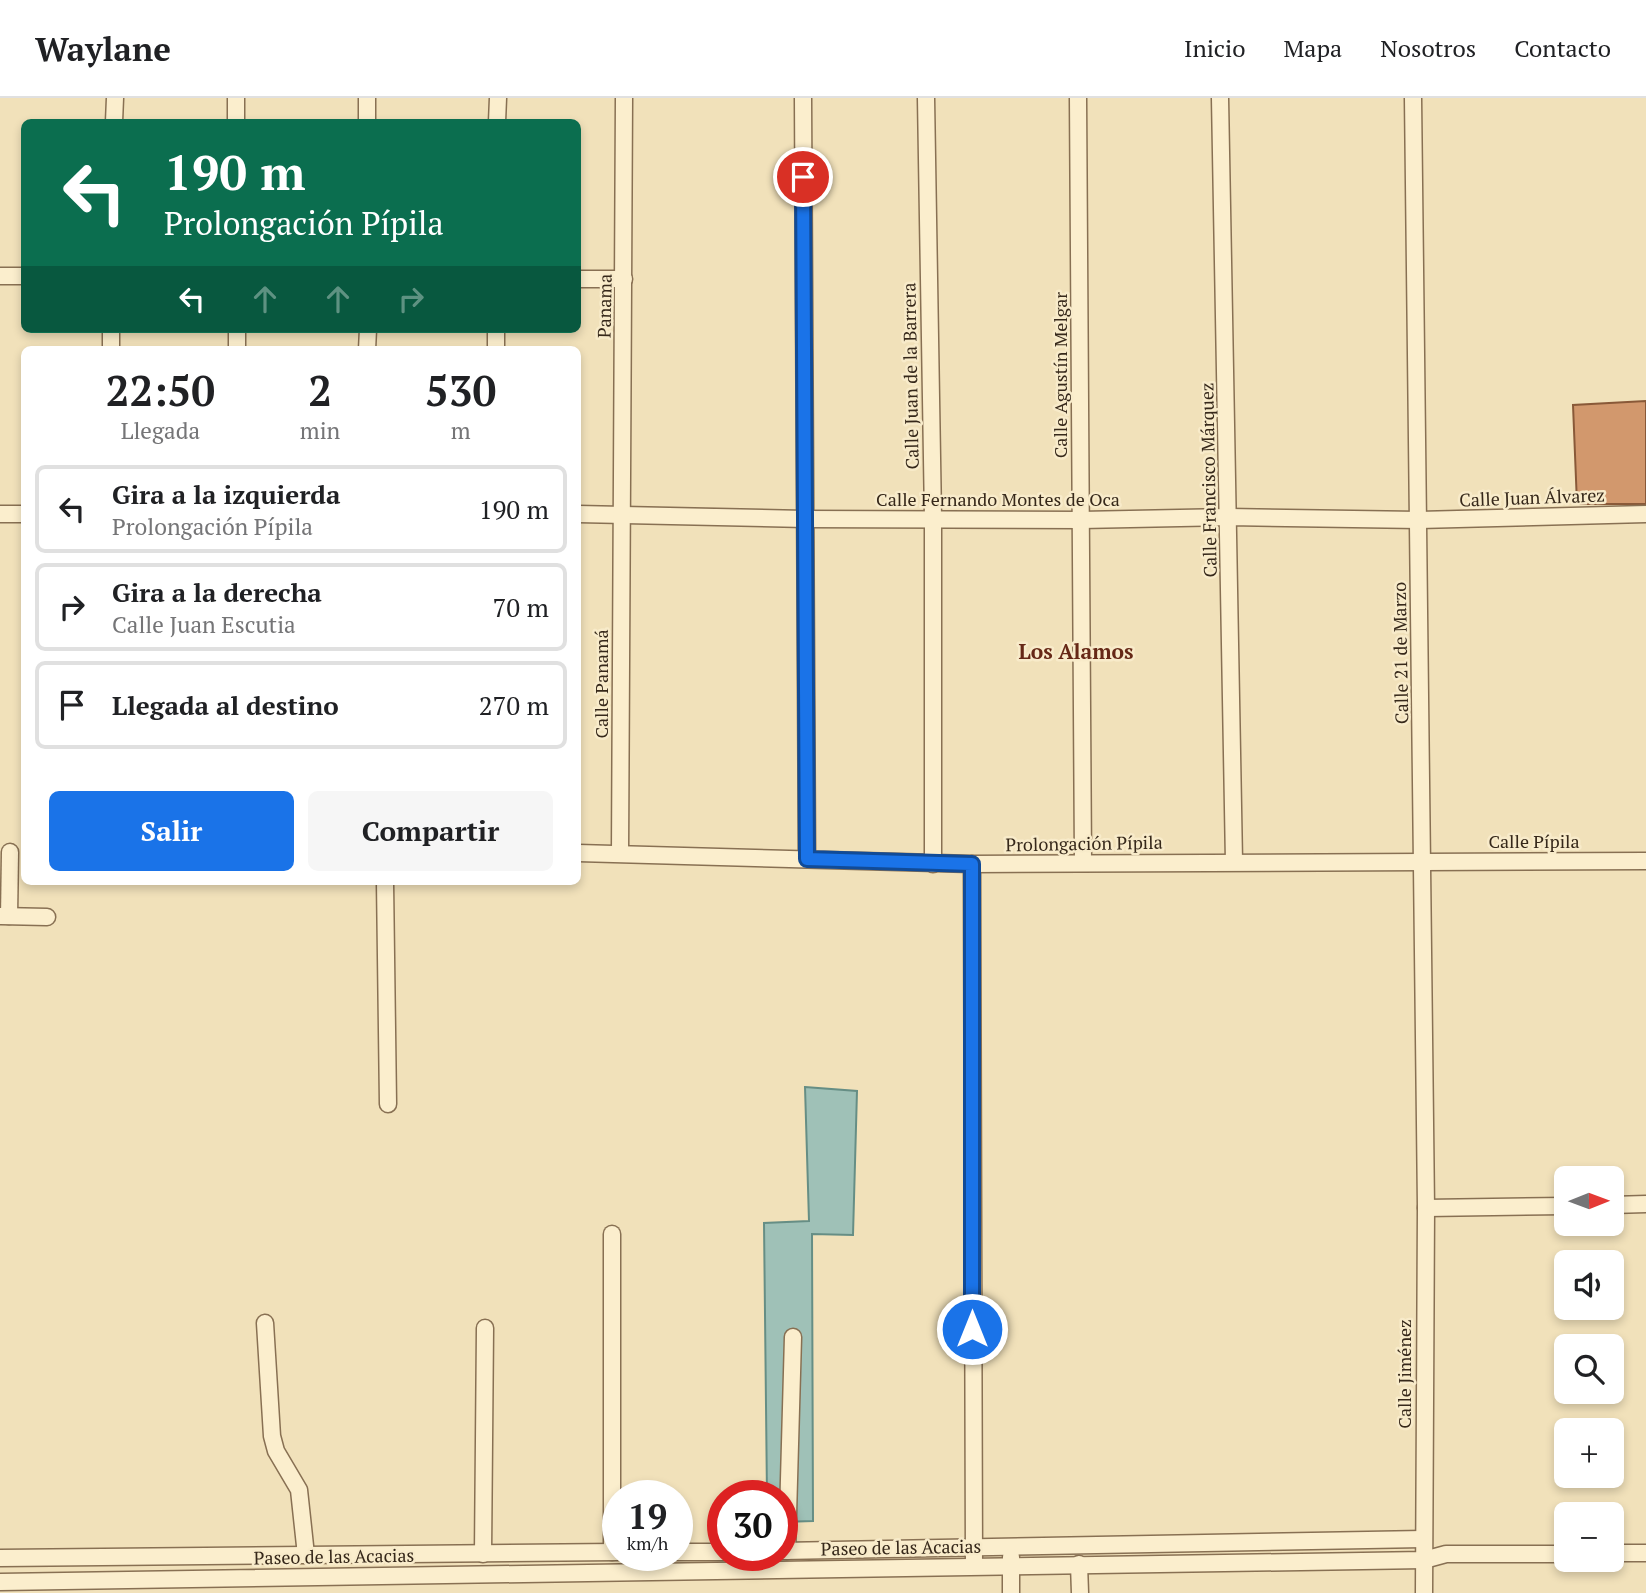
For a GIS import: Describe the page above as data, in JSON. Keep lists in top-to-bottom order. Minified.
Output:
{"streets":{"street":["Panama","Calle Agustín Melgar","Calle Juan de la Barrera","Calle Francisco Márquez","Calle Juan Álvarez","Calle Fernando Montes de Oca","Calle 21 de Marzo","Calle Panamá","Calle Pípila","Prolongación Pípila","Calle Jiménez","Paseo de las Acacias"]},"crossings":[["Panama","Calle Fernando Montes de Oca"],["Panama","Calle Panamá"],["Calle Agustín Melgar","Calle Fernando Montes de Oca"],["Calle Agustín Melgar","Prolongación Pípila"],["Calle Juan de la Barrera","Calle Fernando Montes de Oca"],["Calle Juan de la Barrera","Prolongación Pípila"],["Calle Francisco Márquez","Calle Fernando Montes de Oca"],["Calle Francisco Márquez","Prolongación Pípila"],["Calle Juan Álvarez","Calle Fernando Montes de Oca"],["Calle Juan Álvarez","Calle 21 de Marzo"],["Calle Fernando Montes de Oca","Calle 21 de Marzo"],["Calle Fernando Montes de Oca","Calle Panamá"],["Calle 21 de Marzo","Calle Pípila"],["Calle 21 de Marzo","Prolongación Pípila"],["Calle 21 de Marzo","Calle Jiménez"],["Calle Panamá","Prolongación Pípila"],["Calle Pípila","Prolongación Pípila"],["Calle Jiménez","Paseo de las Acacias"]],"districts":["Los Alamos"],"north":"right","page":{"header":"Waylane","nav":["Inicio","Mapa","Nosotros","Contacto"],"turn":["190 m","Prolongación Pípila"],"eta":["22:50","Llegada","2","min","530","m"],"list":[{"name":"Gira a la izquierda","note":"Prolongación Pípila","value":"190 m"},{"name":"Gira a la derecha","note":"Calle Juan Escutia","value":"70 m"},{"name":"Llegada al destino","value":"270 m"}],"buttons":["Salir","Compartir"],"map_buttons":["+","−"],"speed":"19 km/h","limit":"30"}}
